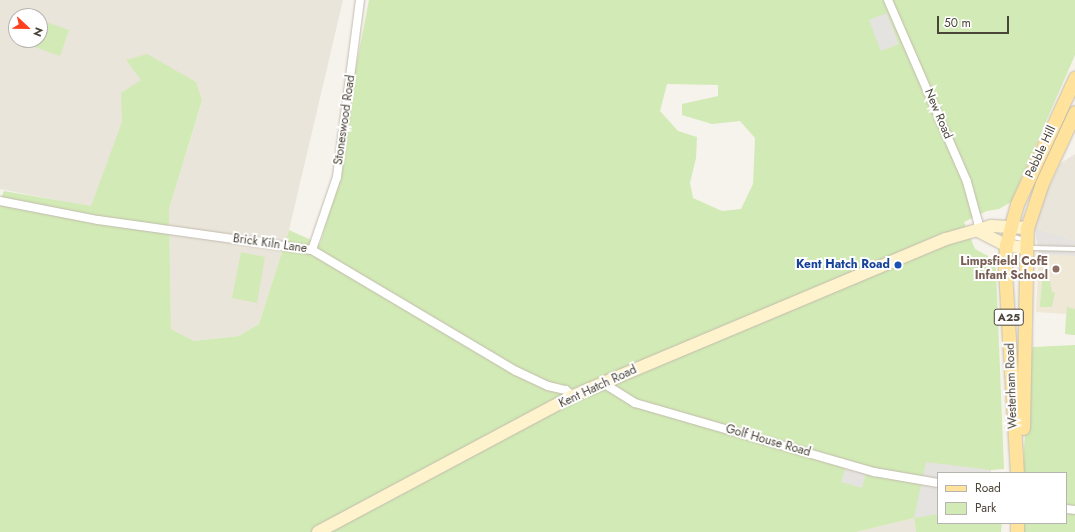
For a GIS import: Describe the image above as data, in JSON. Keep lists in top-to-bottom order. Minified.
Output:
{"streets":{"main road":["Pebble Hill","A25","Westerham Road","Kent Hatch Road"],"street":["New Road","Stoneswood Road","Brick Kiln Lane","Golf House Road"]},"crossings":[["New Road","Kent Hatch Road"],["Stoneswood Road","Brick Kiln Lane"],["Pebble Hill","Westerham Road"],["Pebble Hill","Kent Hatch Road"],["Brick Kiln Lane","Kent Hatch Road"],["Westerham Road","Kent Hatch Road"],["Kent Hatch Road","Golf House Road"]],"places":["Kent Hatch Road","Limpsfield CofE Infant School"],"legend":["Road","Park"],"scale_bar":"50 m","north":"right"}
